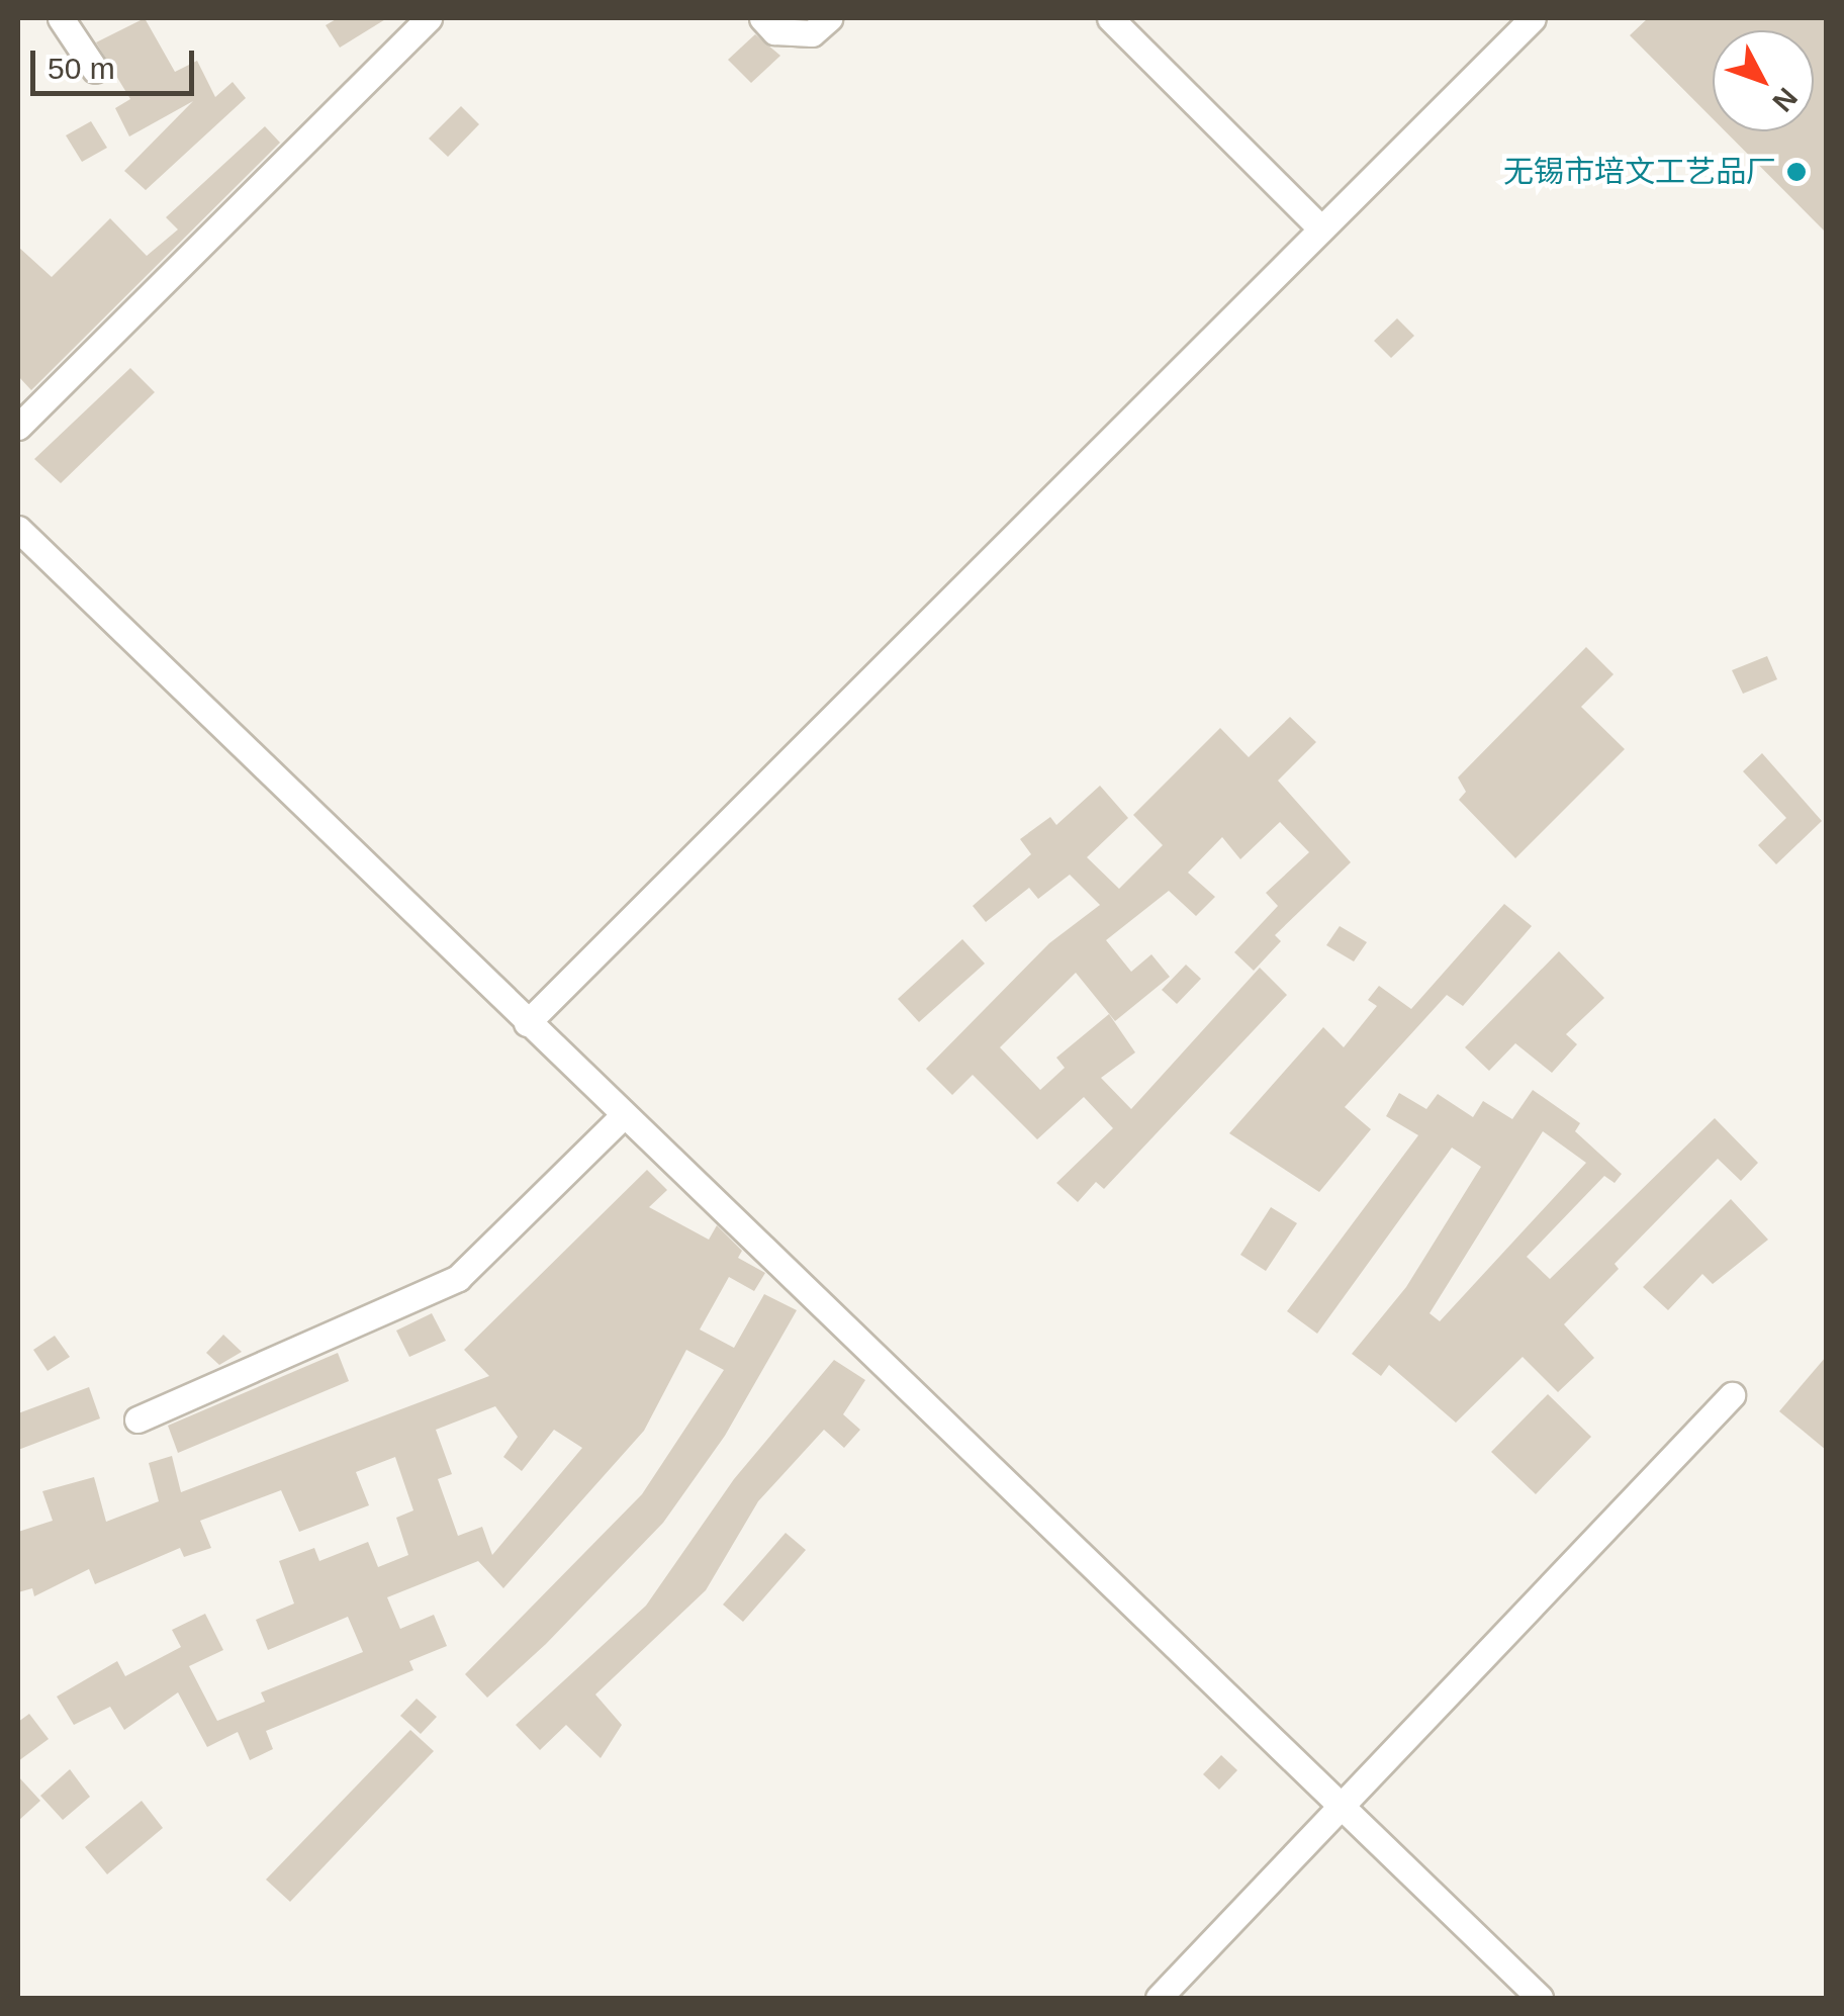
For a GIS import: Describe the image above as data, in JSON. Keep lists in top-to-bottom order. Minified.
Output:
{"places":["无锡市培文工艺品厂"],"scale_bar":"50 m","north":"bottom right"}
